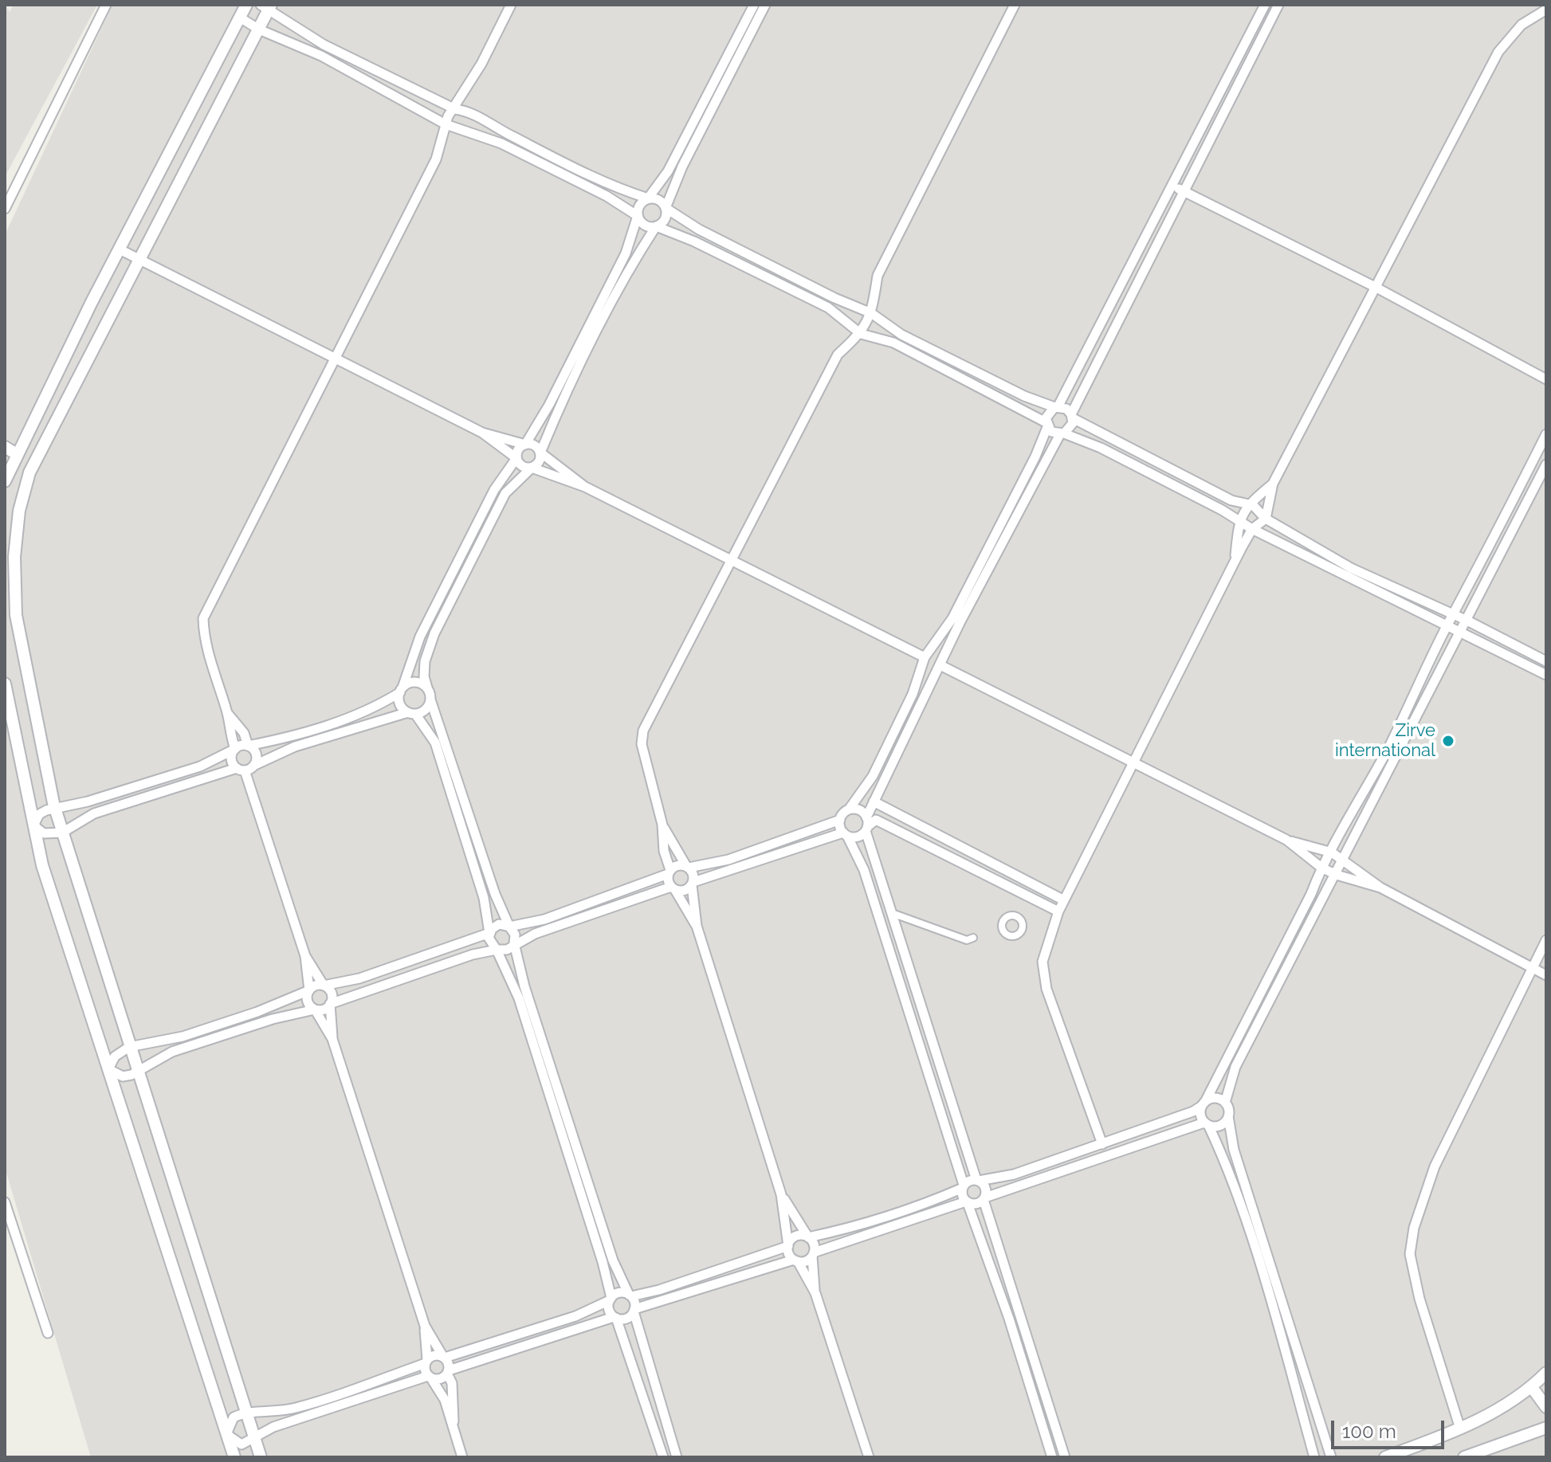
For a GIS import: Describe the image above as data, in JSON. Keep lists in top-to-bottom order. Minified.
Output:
{"places":["Zirve international"],"scale_bar":"100 m"}
